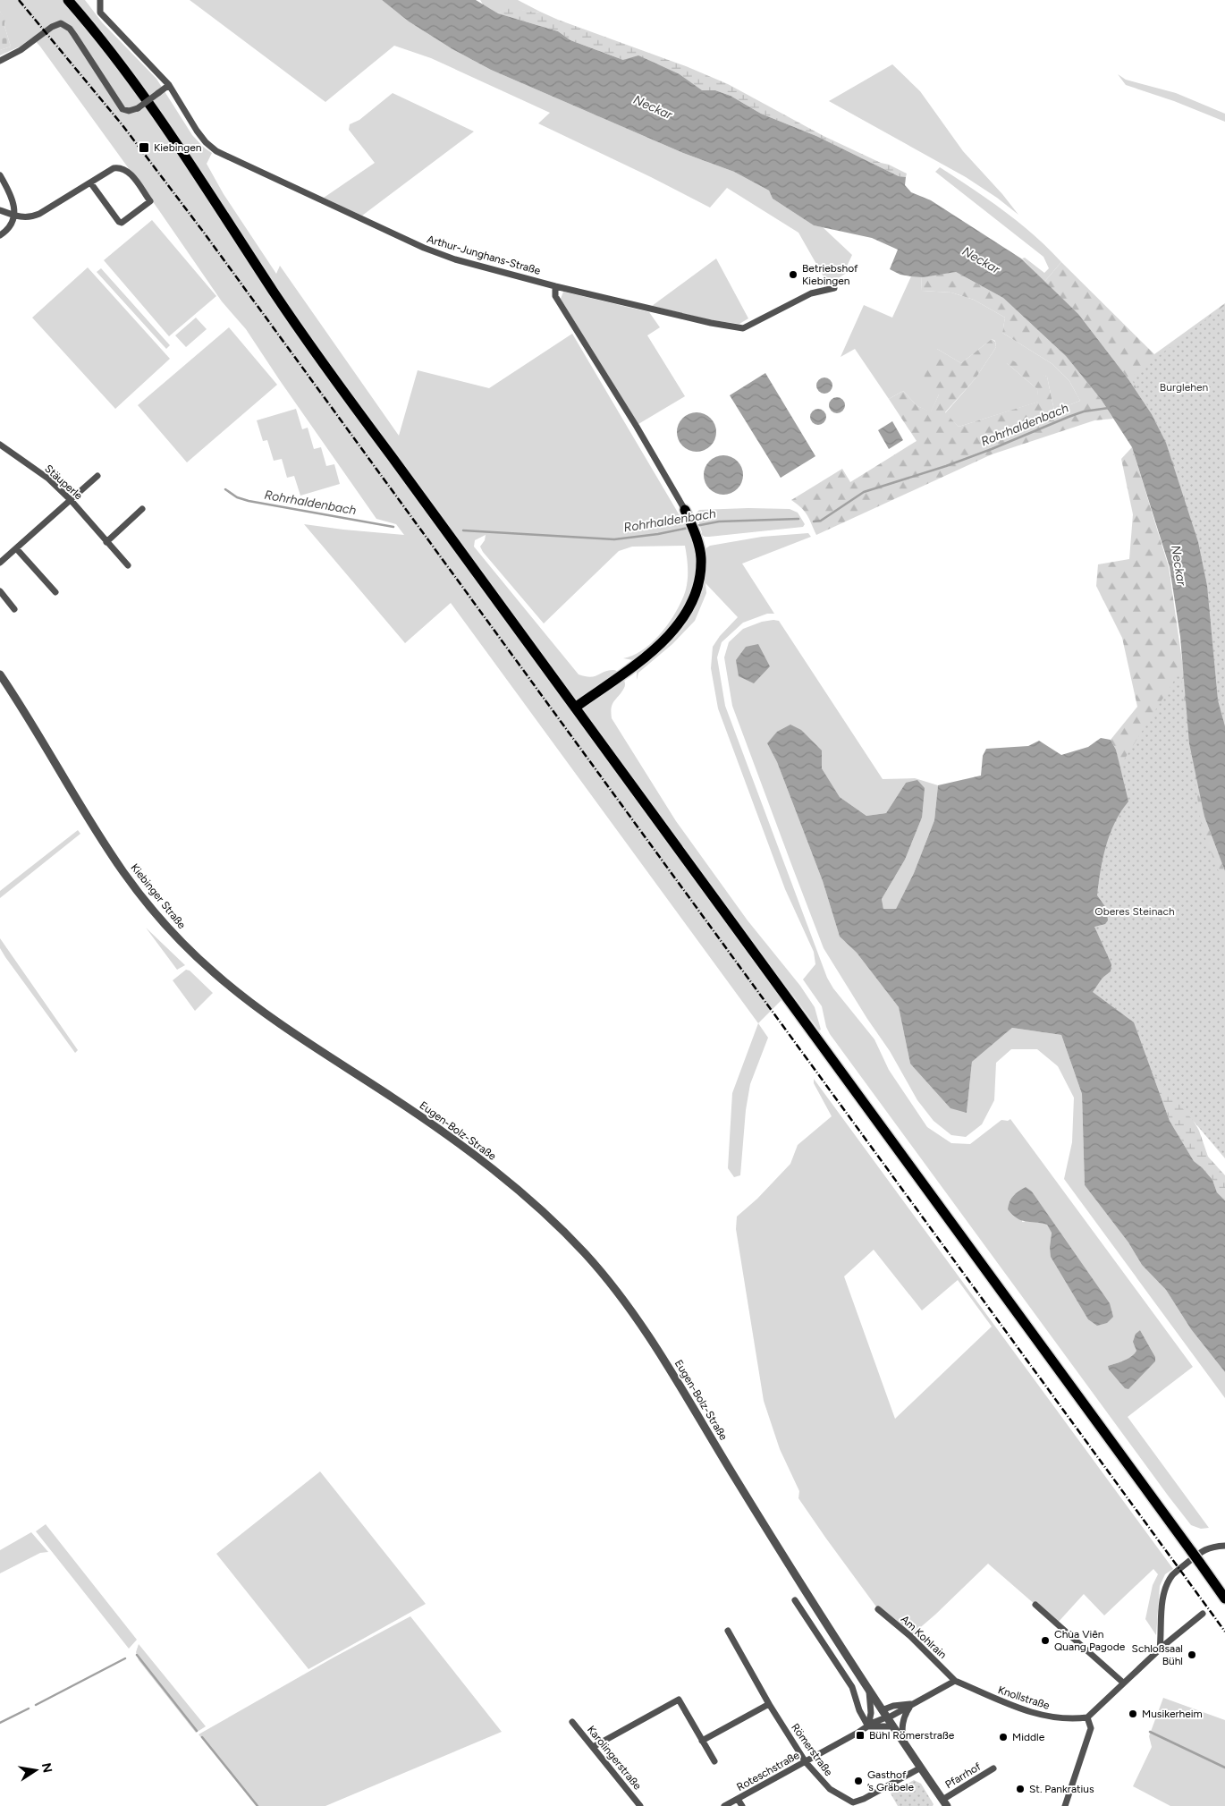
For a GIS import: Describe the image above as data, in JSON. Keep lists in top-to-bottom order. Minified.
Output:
{"streets":{"street":["Arthur-Junghans-Straße","Stäuperle","Kiebinger Straße","Eugen-Bolz-Straße","Am Kohlrain","Knollstraße","Römerstraße","Karolingerstraße","Roteschstraße","Pfarrhof"]},"crossings":[["Kiebinger Straße","Eugen-Bolz-Straße"],["Eugen-Bolz-Straße","Römerstraße"],["Eugen-Bolz-Straße","Roteschstraße"],["Eugen-Bolz-Straße","Pfarrhof"],["Am Kohlrain","Knollstraße"],["Römerstraße","Roteschstraße"]],"water":["Neckar","Rohrhaldenbach"],"parks":["Burglehen","Oberes Steinach"],"places":{"transit":["Kiebingen","Bühl Römerstraße"],"other":["Betriebshof Kiebingen","Chùa Viên Quang Pagode","Schloßsaal Bühl","Musikerheim","Middle","Gasthof ’s Gräbele","St. Pankratius"]},"north":"right"}
